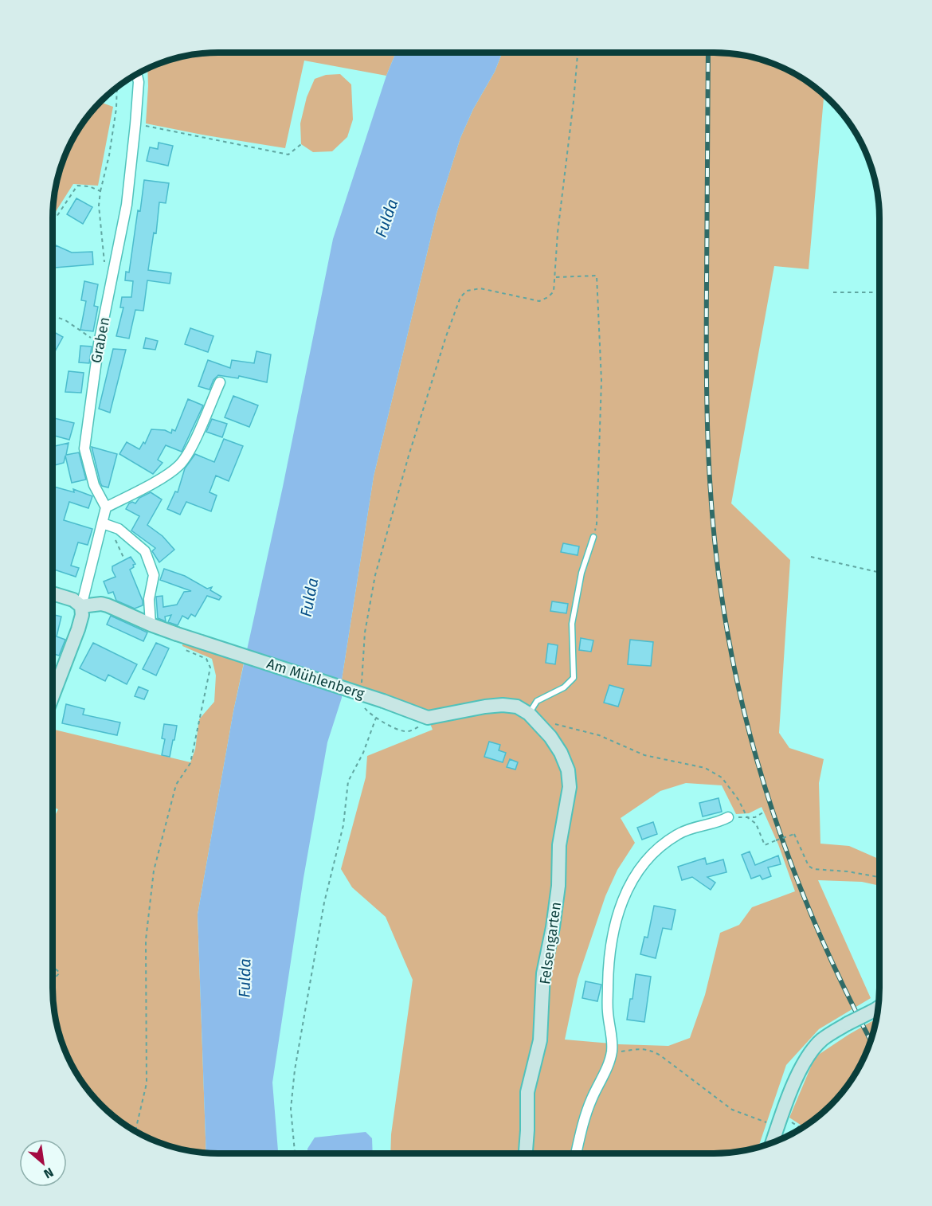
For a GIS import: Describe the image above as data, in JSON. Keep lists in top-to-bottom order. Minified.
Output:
{"streets":{"street":["Graben","Am Mühlenberg","Felsengarten"]},"water":["Fulda"],"north":"bottom right"}
